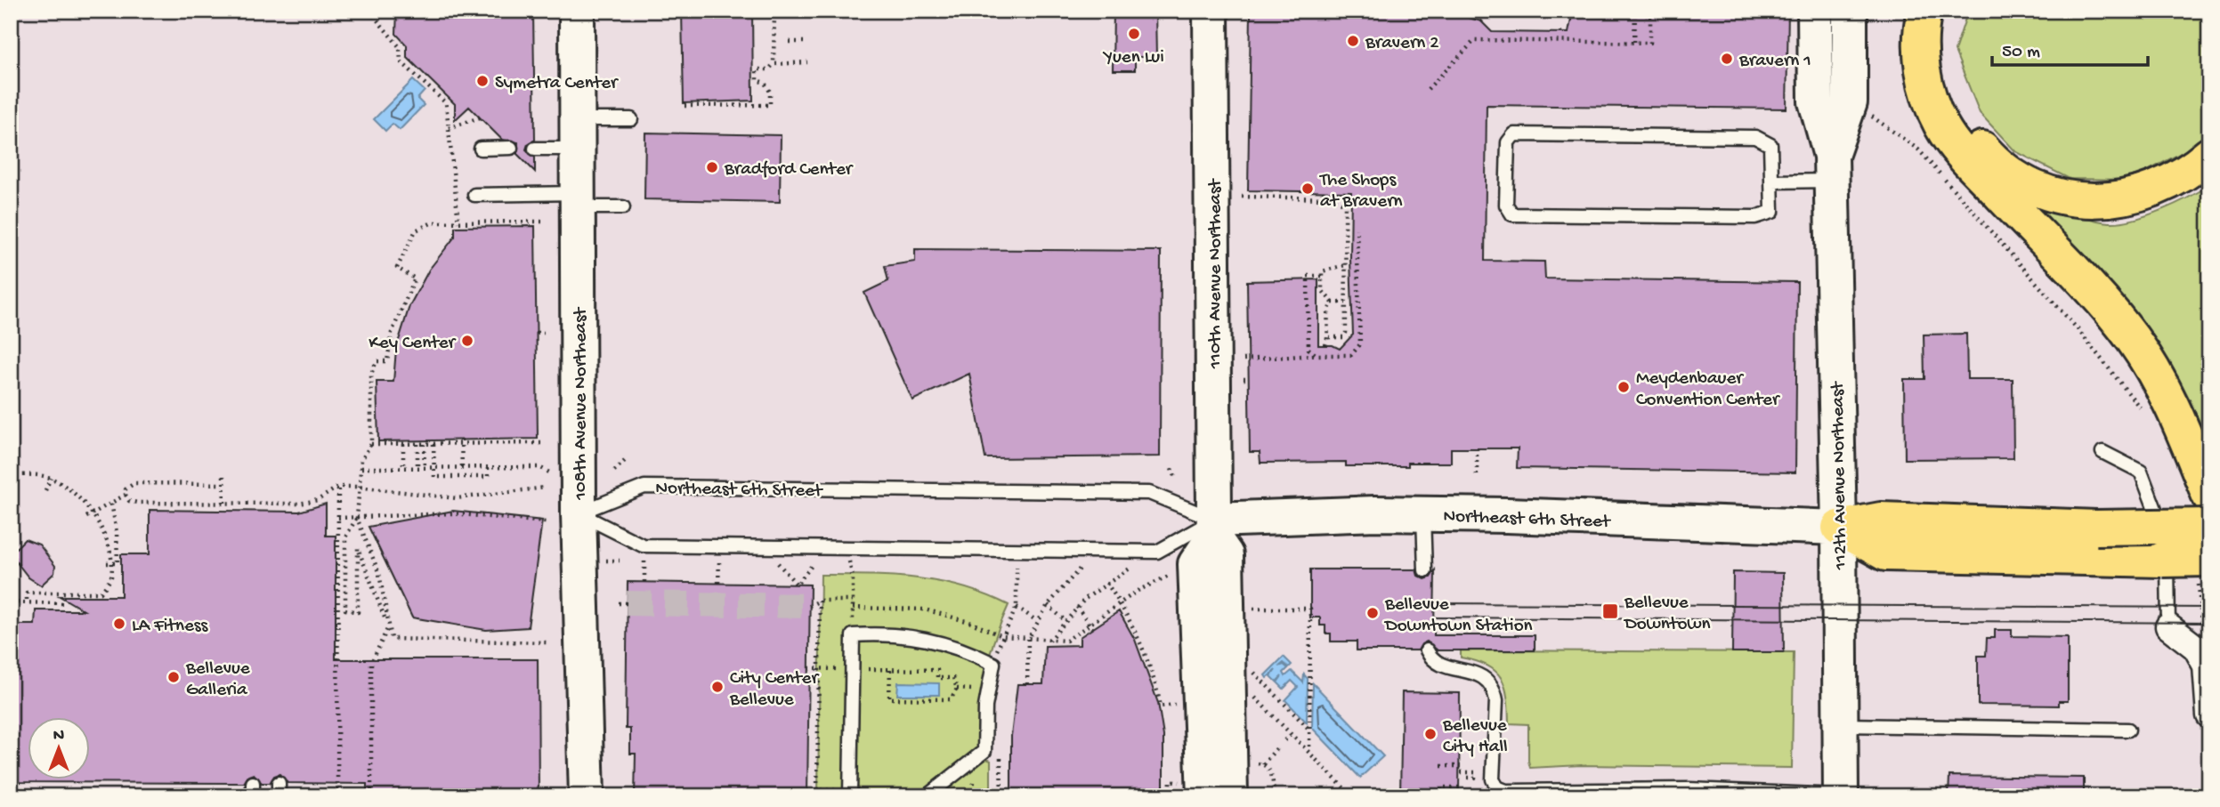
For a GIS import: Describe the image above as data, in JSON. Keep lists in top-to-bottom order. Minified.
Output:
{"streets":{"main road":["110th Avenue Northeast","108th Avenue Northeast","112th Avenue Northeast","Northeast 6th Street"]},"crossings":[["110th Avenue Northeast","Northeast 6th Street"],["108th Avenue Northeast","Northeast 6th Street"],["112th Avenue Northeast","Northeast 6th Street"]],"places":{"other":["Yuen Lui","Bravern 2","Bravern 1","Symetra Center","Bradford Center","The Shops at Bravern","Key Center","Meydenbauer Convention Center","Bellevue Downtown Station","LA Fitness","Bellevue Galleria","City Center Bellevue","Bellevue City Hall"],"transit":["Bellevue Downtown"]},"scale_bar":"50 m","north":"top"}
